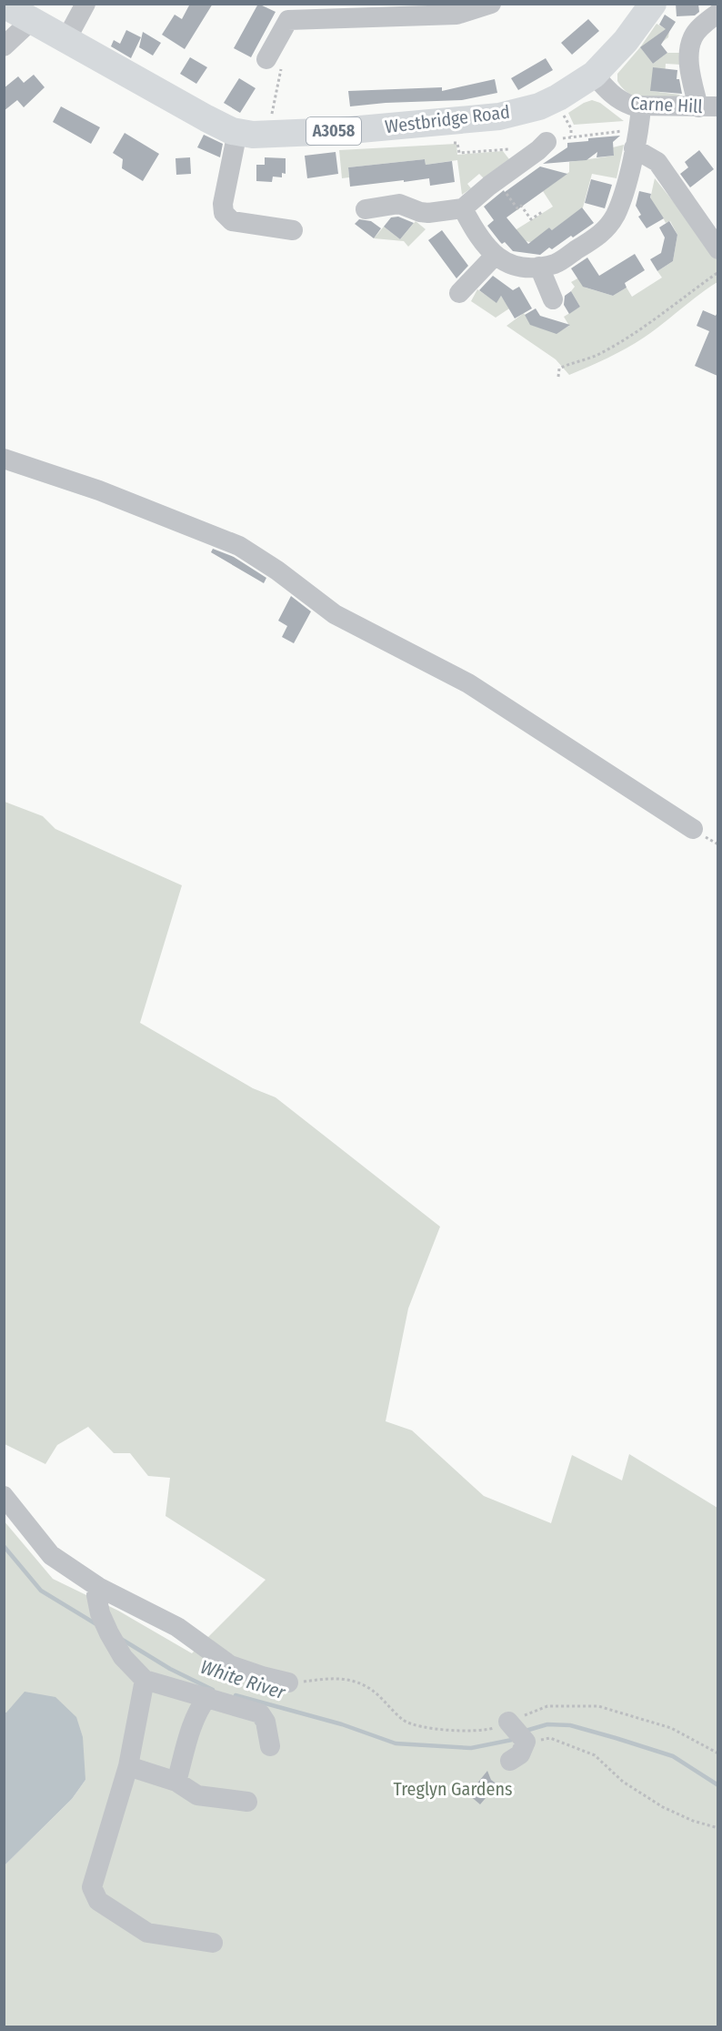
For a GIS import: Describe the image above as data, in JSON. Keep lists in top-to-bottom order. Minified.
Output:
{"streets":{"main road":["Westbridge Road","A3058"],"street":["Carne Hill"]},"crossings":[["Carne Hill","Westbridge Road"]],"water":["White River"],"parks":["Treglyn Gardens"]}
